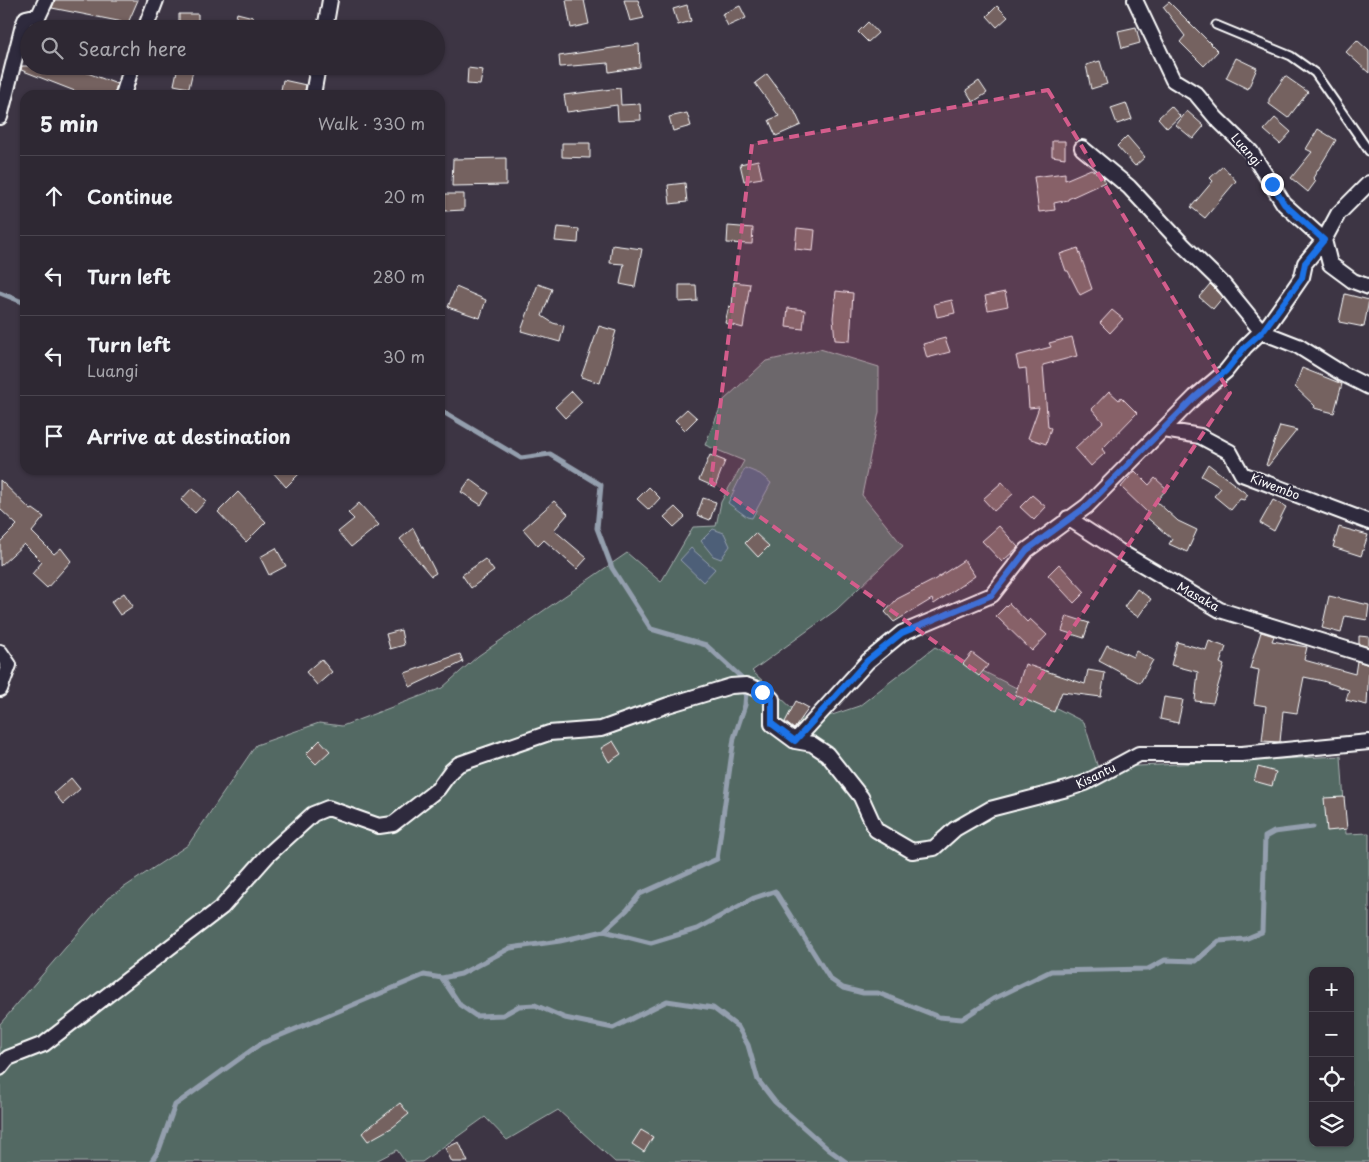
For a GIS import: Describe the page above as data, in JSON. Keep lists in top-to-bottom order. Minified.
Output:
{"streets":{"street":["Luangi","Kiwembo","Masaka","Kisantu"]},"page":{"search":"Search here","heading":["5 min","Walk · 330 m"],"list":[["Continue","20 m"],["Turn left","280 m"],["Turn left","Luangi","30 m"],"Arrive at destination"],"map_buttons":["+","−"]}}
